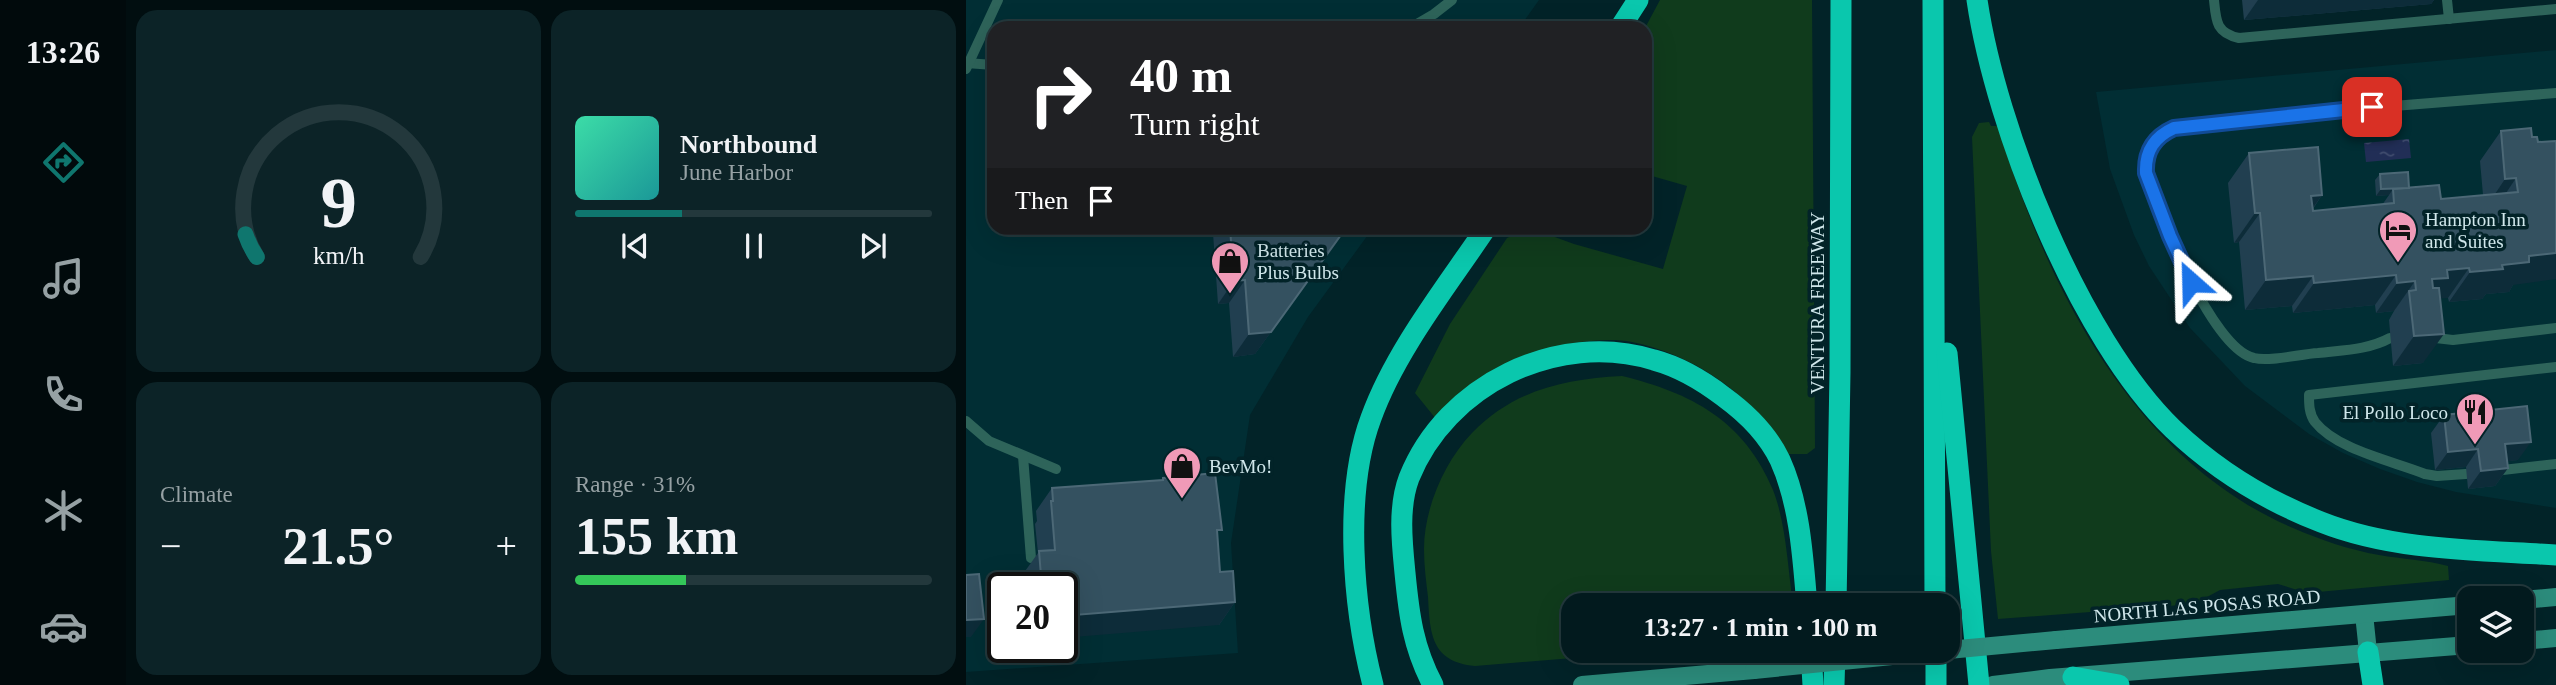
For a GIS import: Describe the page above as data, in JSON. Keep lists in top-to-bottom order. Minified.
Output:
{"streets":{"highway":["VENTURA FREEWAY"],"main road":["NORTH LAS POSAS ROAD"]},"places":{"hotel":["Hampton Inn and Suites"],"shop":["Batteries Plus Bulbs","BevMo!"],"restaurant":["El Pollo Loco"]},"page":{"tabs":"13:26","turn":["40 m","Turn right"],"song":["Northbound","June Harbor"],"then":"Then","tile":["Climate",["Range · 31%","155 km"]],"heat":["−","21.5°","+"],"limit":"20","trip":"13:27 · 1 min · 100 m","gauge":["9","km/h"]}}
